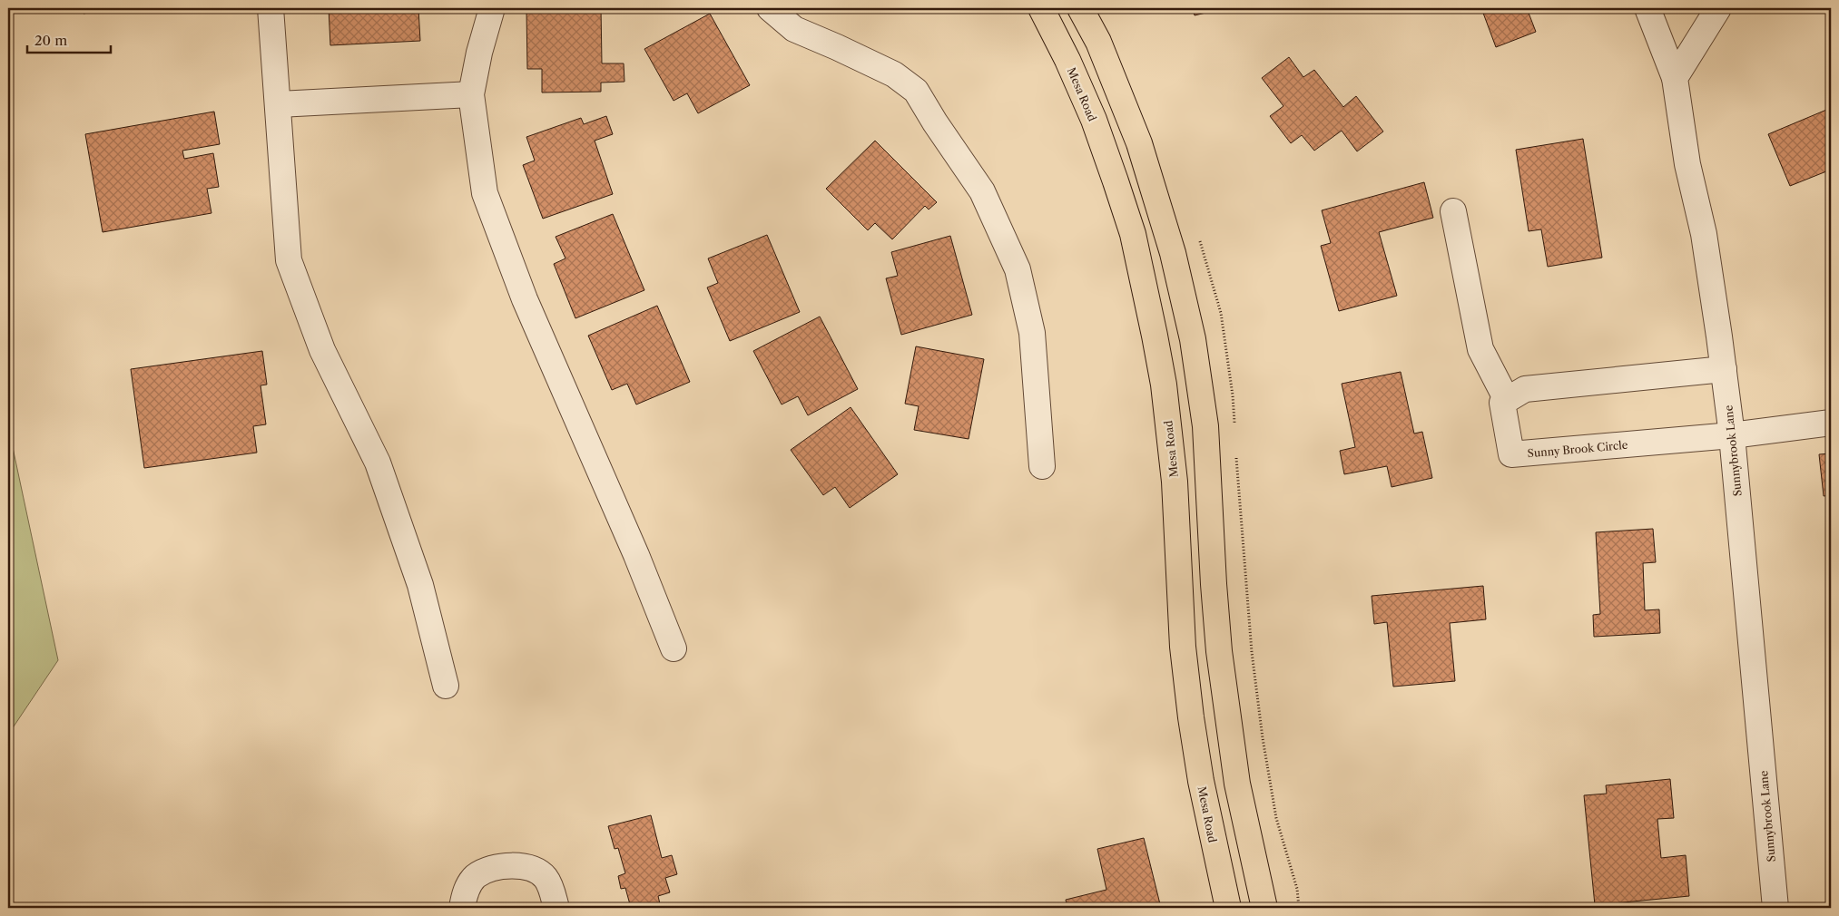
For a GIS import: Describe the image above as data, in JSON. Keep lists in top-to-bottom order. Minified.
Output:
{"streets":{"main road":["Mesa Road"],"street":["Sunny Brook Circle","Sunnybrook Lane"]},"crossings":[["Sunny Brook Circle","Sunnybrook Lane"]],"scale_bar":"20 m"}
